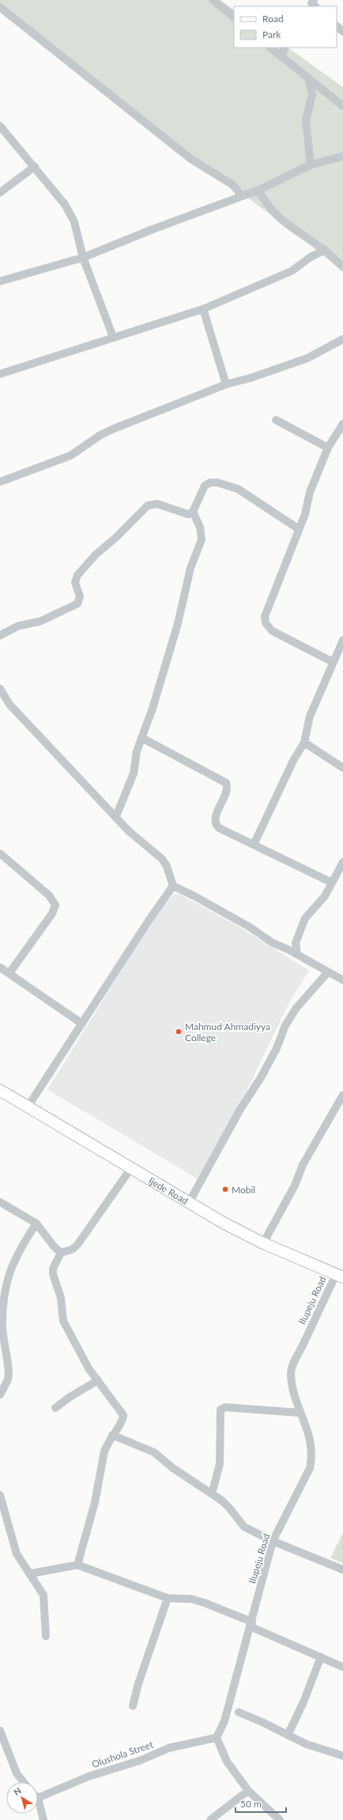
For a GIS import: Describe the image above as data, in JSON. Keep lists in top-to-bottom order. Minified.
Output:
{"streets":{"main road":["Ijede Road"],"street":["Ilupeju Road","Olushola Street"]},"crossings":[["Ijede Road","Ilupeju Road"],["Ilupeju Road","Olushola Street"]],"places":["Mahmud Ahmadiyya College","Mobil"],"legend":["Road","Park"],"scale_bar":"50 m","north":"top left"}
